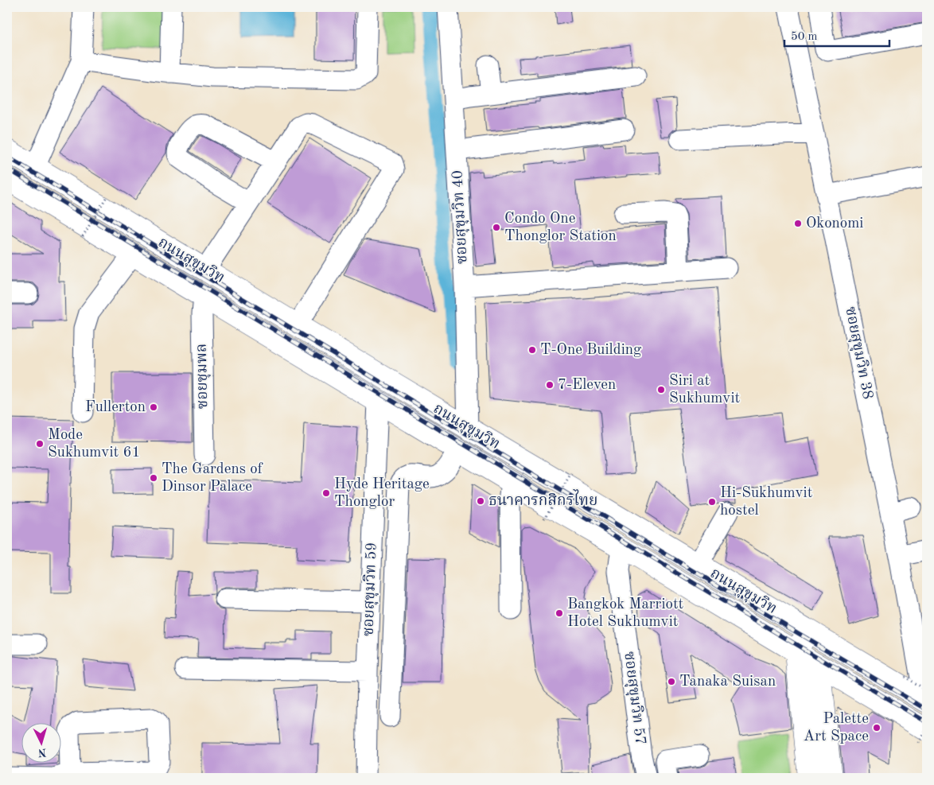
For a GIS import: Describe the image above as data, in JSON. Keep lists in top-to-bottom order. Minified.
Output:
{"streets":{"main road":["ถนนสุขุมวิท"],"street":["ซอยสุขุมวิท 40","ซอยสุขุมวิท 38","ซอยชุมพล","ซอยสุขุมวิท 59","ซอยสุขุมวิท 57"]},"crossings":[["ซอยสุขุมวิท 40","ถนนสุขุมวิท"],["ถนนสุขุมวิท","ซอยสุขุมวิท 38"],["ถนนสุขุมวิท","ซอยชุมพล"],["ถนนสุขุมวิท","ซอยสุขุมวิท 59"],["ถนนสุขุมวิท","ซอยสุขุมวิท 57"]],"places":["Okonomi","Condo One Thonglor Station","T-One Building","7-Eleven","Siri at Sukhumvit","Fullerton","Mode Sukhumvit 61","The Gardens of Dinsor Palace","Hyde Heritage Thonglor","ธนาคารกสิกรไทย","Hi-Sukhumvit hostel","Bangkok Marriott Hotel Sukhumvit","Tanaka Suisan","Palette Art Space"],"scale_bar":"50 m","north":"bottom"}
